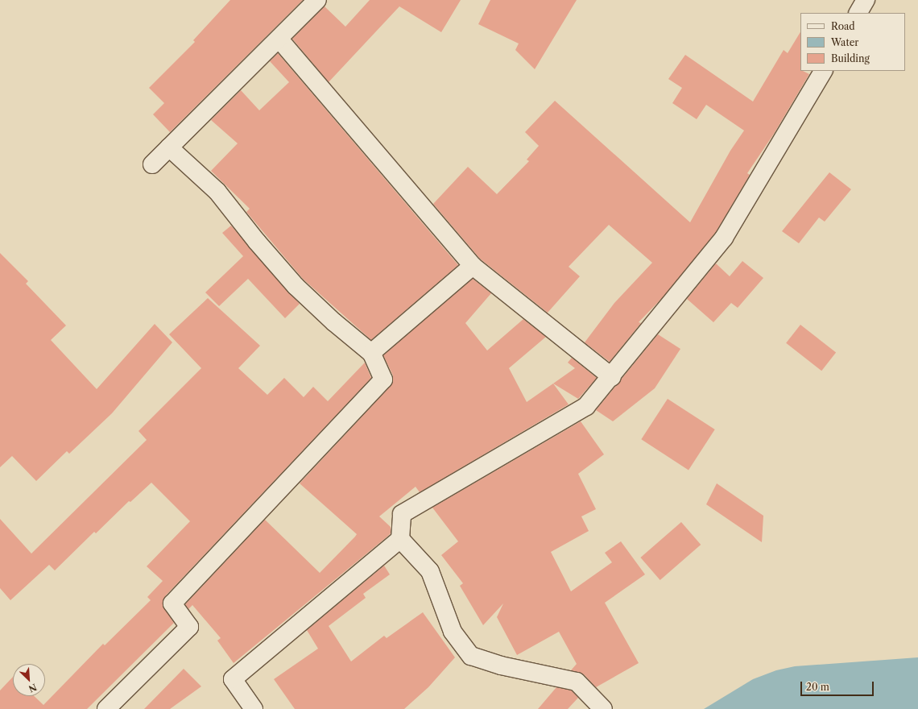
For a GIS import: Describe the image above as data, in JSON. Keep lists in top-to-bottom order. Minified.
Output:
{"legend":["Road","Water","Building"],"scale_bar":"20 m","north":"bottom right"}
